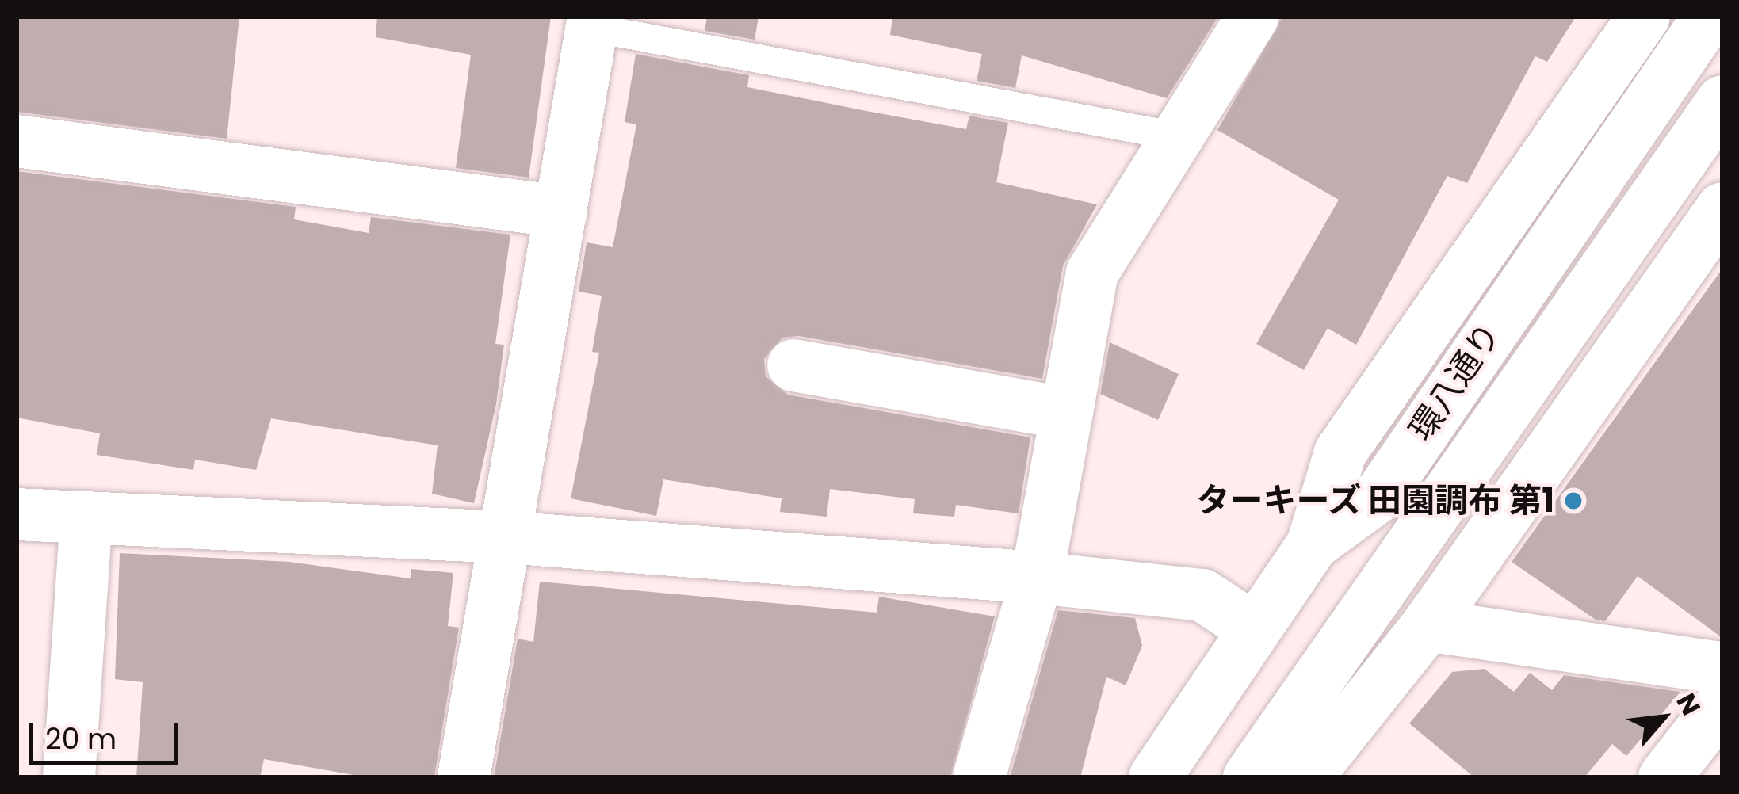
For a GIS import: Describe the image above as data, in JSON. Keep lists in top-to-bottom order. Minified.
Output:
{"streets":{"street":["環八通り"]},"places":["ターキーズ 田園調布 第1"],"scale_bar":"20 m","north":"top right"}
